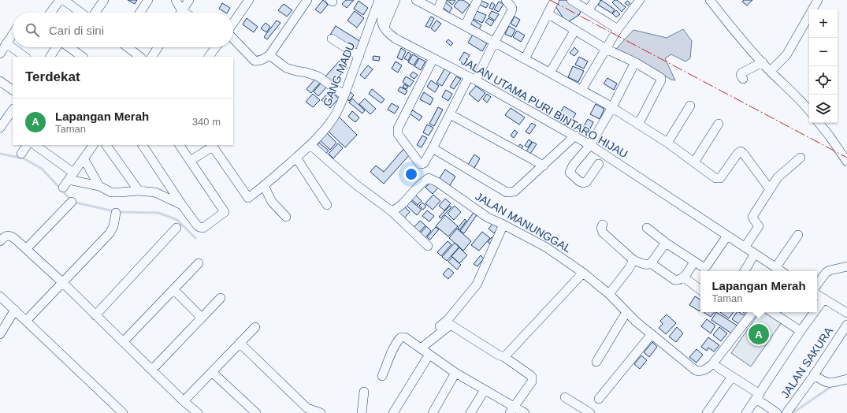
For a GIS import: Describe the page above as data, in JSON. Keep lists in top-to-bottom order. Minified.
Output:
{"streets":{"street":["GANG MADU","JALAN UTAMA PURI BINTARO HIJAU","JALAN MANUNGGAL","JALAN SAKURA"]},"page":{"map_buttons":["+","−"],"search":"Cari di sini","heading":"Terdekat","list":[{"mark":"A","name":"Lapangan Merah","note":"Taman","value":"340 m"}],"popup":["Lapangan Merah","Taman"],"pins":"A"}}
